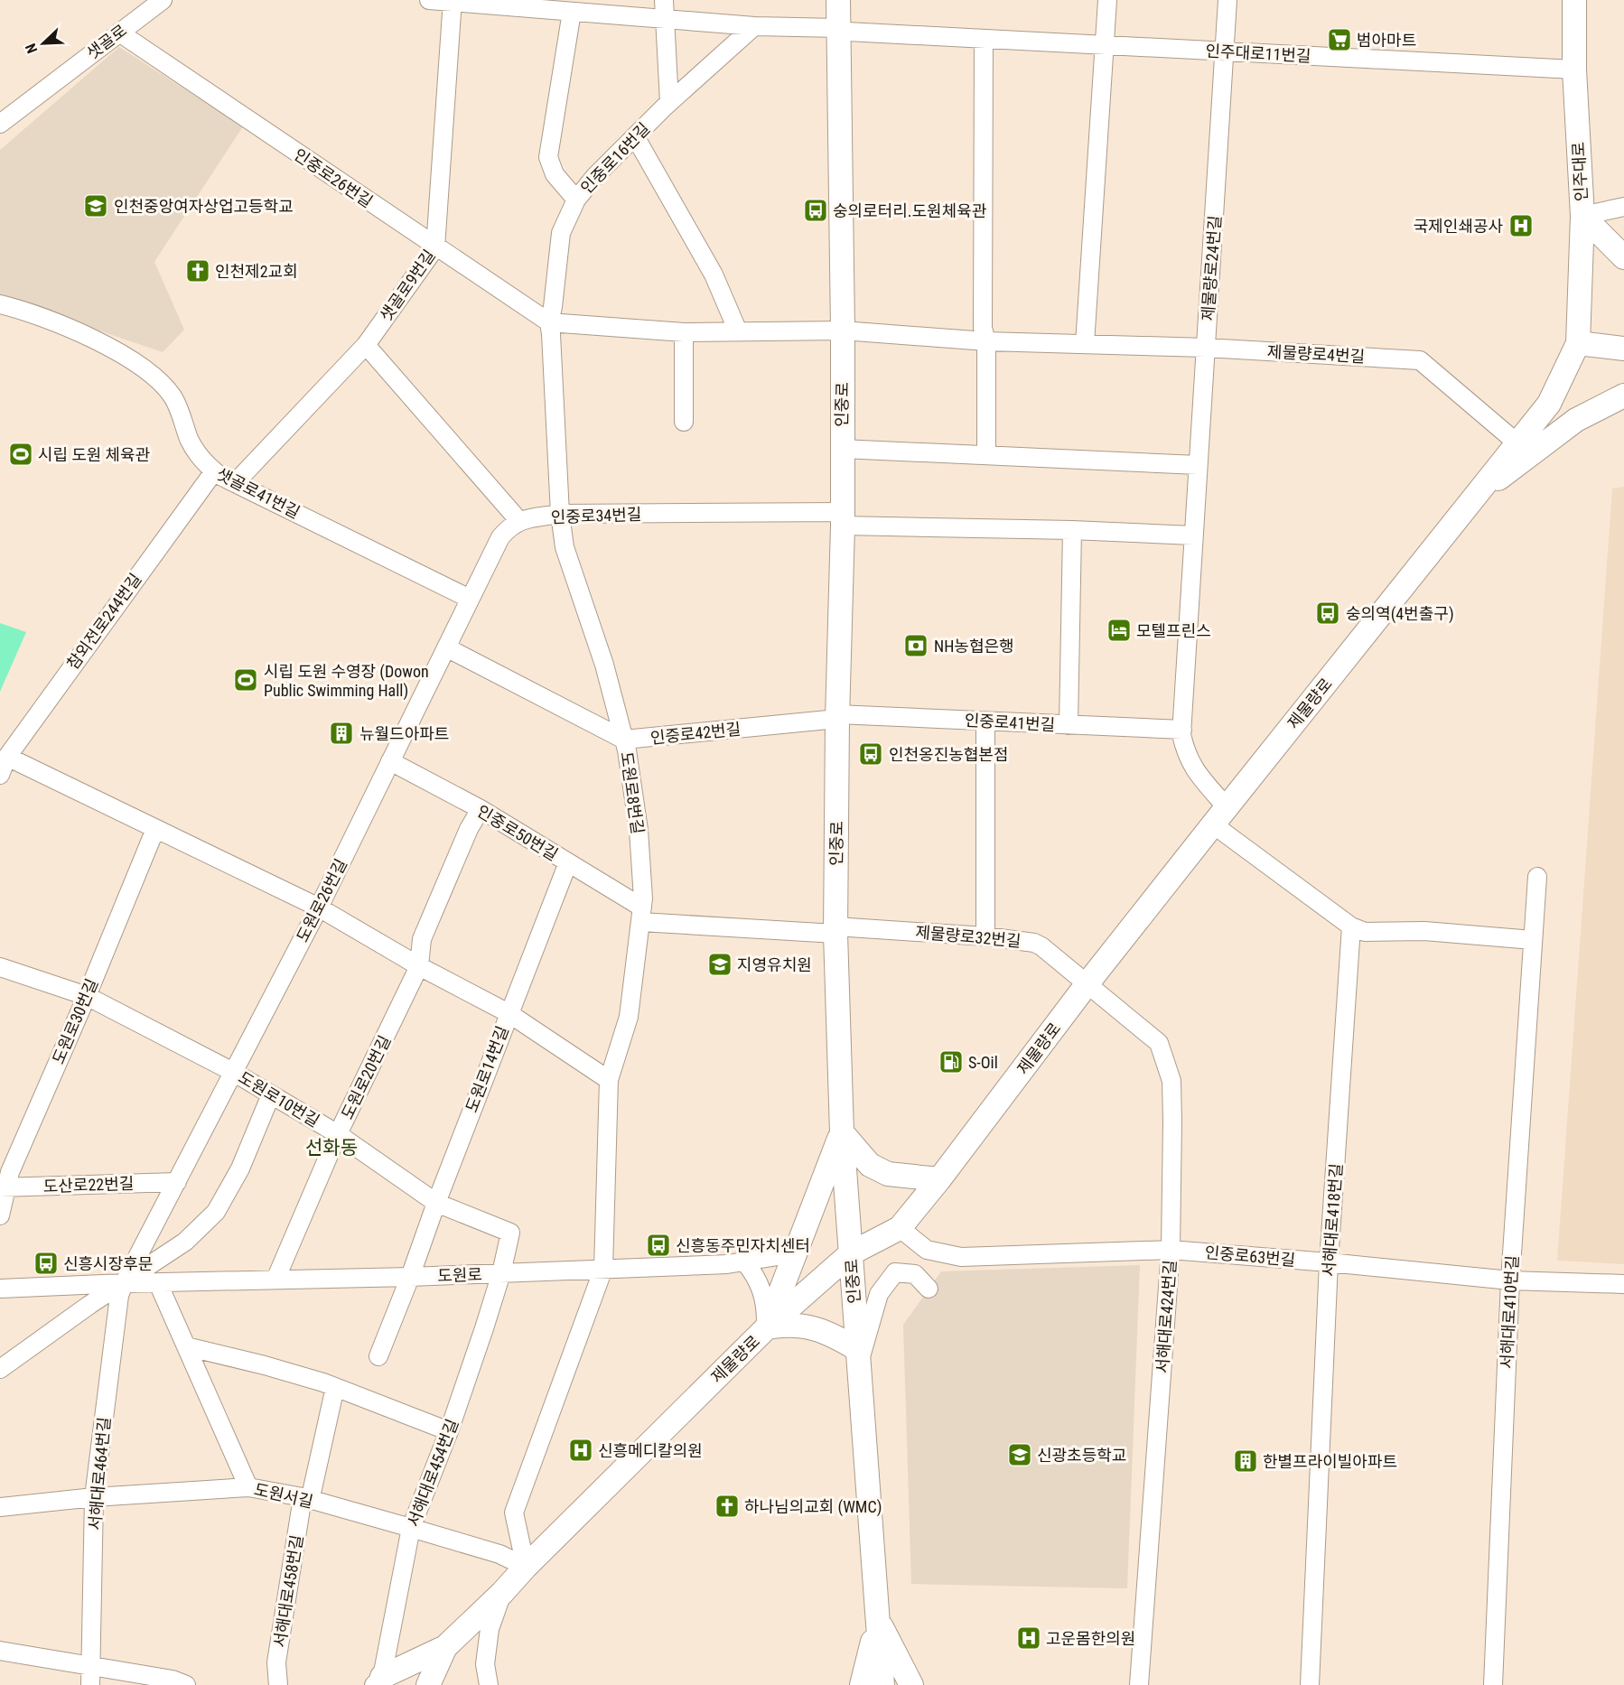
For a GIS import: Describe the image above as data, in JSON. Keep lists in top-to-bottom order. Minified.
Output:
{"streets":{"main road":["인주대로","인중로","제물량로"],"street":["샛골로","인주대로11번길","인중로16번길","인중로26번길","제물량로24번길","샛골로9번길","제물량로4번길","샛골로41번길","인중로34번길","참외전로244번길","인중로41번길","인중로42번길","도원로8번길","인중로50번길","도원로26번길","제물량로32번길","도원로30번길","도원로14번길","도원로20번길","도원로10번길","도산로22번길","서해대로418번길","인중로63번길","도원로","서해대로410번길","서해대로424번길","서해대로454번길","서해대로464번길","도원서길","서해대로458번길"]},"crossings":[["샛골로","인중로26번길"],["인주대로11번길","인주대로"],["인주대로11번길","제물량로24번길"],["인주대로11번길","인중로"],["인주대로","제물량로"],["인중로26번길","샛골로9번길"],["인중로26번길","제물량로4번길"],["인중로26번길","인중로"],["인중로26번길","도원로8번길"],["제물량로24번길","제물량로4번길"],["제물량로24번길","제물량로"],["제물량로24번길","인중로41번길"],["샛골로9번길","샛골로41번길"],["제물량로4번길","인중로"],["제물량로4번길","제물량로"],["인중로","인중로34번길"],["인중로","제물량로"],["인중로","인중로41번길"],["인중로","인중로42번길"],["인중로","인중로50번길"],["인중로","제물량로32번길"],["샛골로41번길","참외전로244번길"],["샛골로41번길","도원로26번길"],["인중로34번길","도원로8번길"],["인중로34번길","도원로26번길"],["제물량로","도원로8번길"],["제물량로","제물량로32번길"],["제물량로","인중로63번길"],["제물량로","서해대로424번길"],["제물량로","도원서길"],["인중로41번길","인중로42번길"],["인중로42번길","도원로8번길"],["도원로8번길","인중로50번길"],["도원로8번길","도원로"],["도원로8번길","도원서길"],["인중로50번길","도원로26번길"],["인중로50번길","제물량로32번길"],["인중로50번길","도원로14번길"],["도원로26번길","도원로10번길"],["도원로26번길","도산로22번길"],["도원로26번길","도원로"],["도원로26번길","서해대로464번길"],["제물량로32번길","서해대로424번길"],["도원로30번길","도원로10번길"],["도원로30번길","도산로22번길"],["도원로14번길","도원로10번길"],["도원로14번길","도원로"],["도원로20번길","도원로10번길"],["도원로20번길","도원로"],["도원로10번길","도원로"],["도원로10번길","서해대로454번길"],["서해대로418번길","인중로63번길"],["인중로63번길","서해대로410번길"],["인중로63번길","서해대로424번길"],["도원로","서해대로454번길"],["도원로","서해대로464번길"],["서해대로454번길","도원서길"],["서해대로464번길","도원서길"],["도원서길","서해대로458번길"]],"districts":["선화동"],"places":{"supermarket":["범아마트"],"school or university":["인천중앙여자상업고등학교","지영유치원","신광초등학교"],"bus stop":["숭의로터리.도원체육관","숭의역(4번출구)","인천옹진농협본점","신흥동주민자치센터","신흥시장후문"],"hospital":["국제인쇄공사","신흥메디칼의원","고운몸한의원"],"church":["인천제2교회","하나님의교회 (WMC)"],"sports":["시립 도원 체육관","시립 도원 수영장 (Dowon Public Swimming Hall)"],"hotel":["모텔프린스"],"bank":["NH농협은행"],"building":["뉴월드아파트","한별프라이빌아파트"],"fuel station":["S-Oil"]},"north":"bottom left"}
